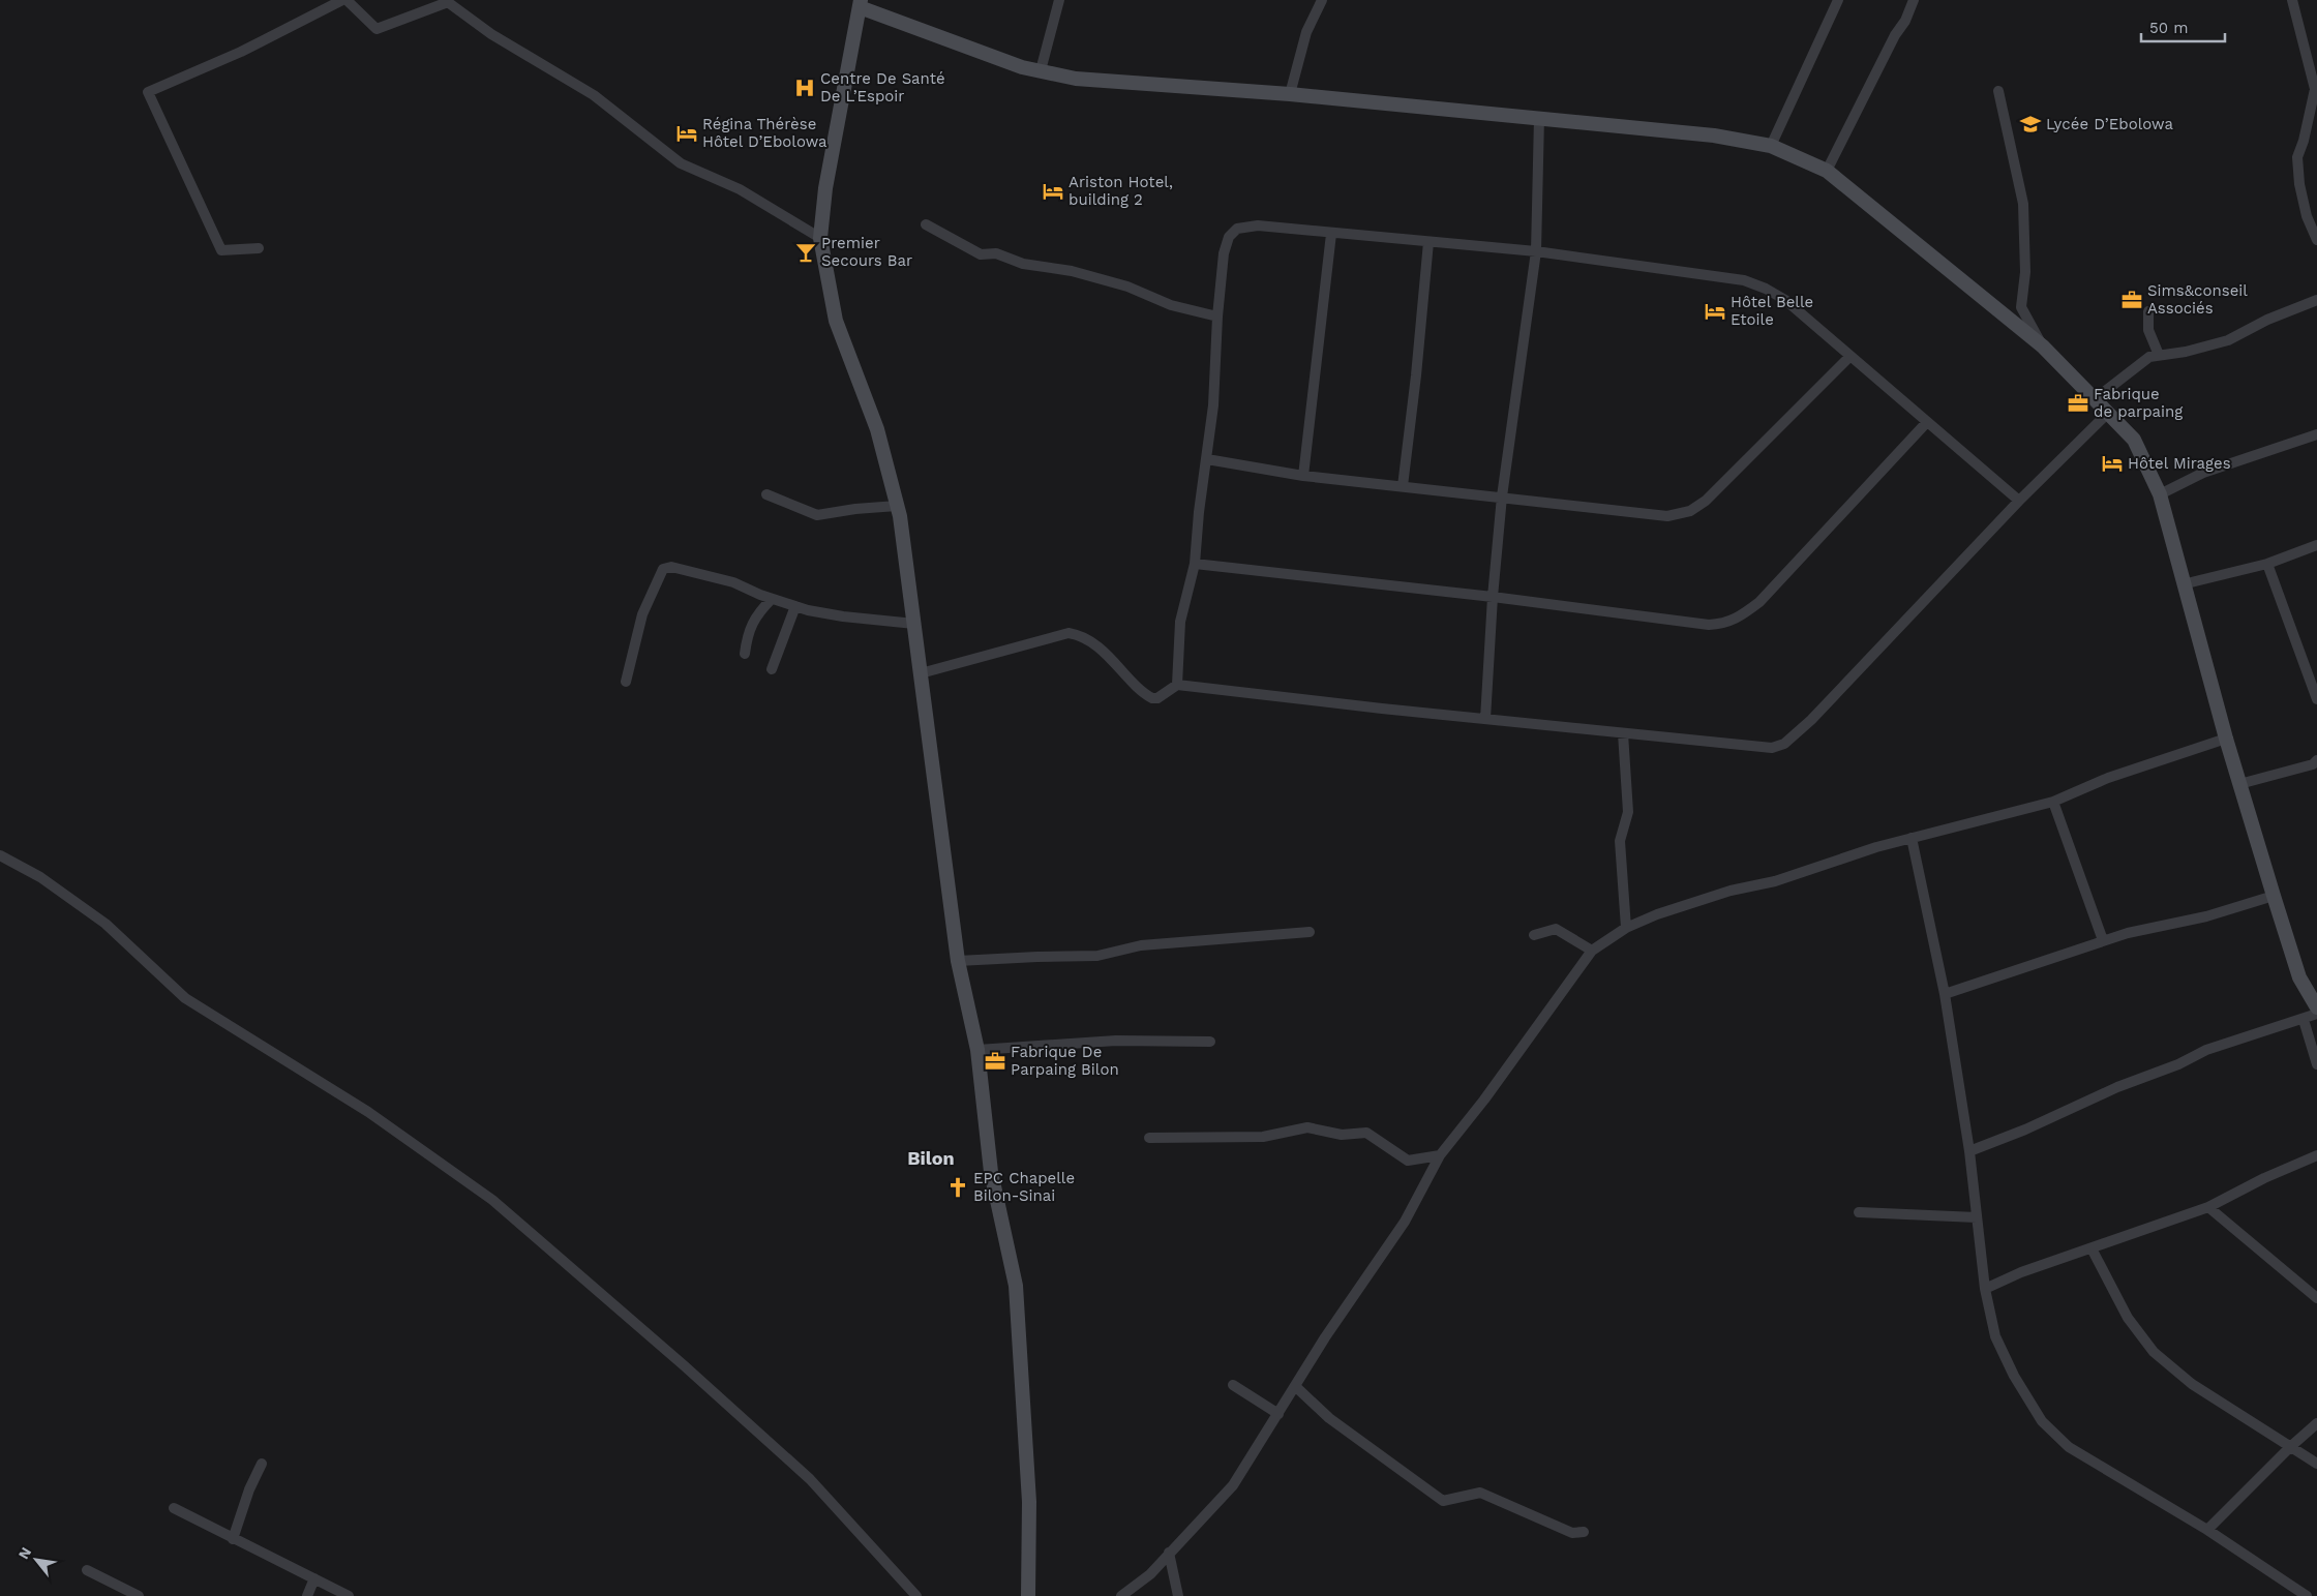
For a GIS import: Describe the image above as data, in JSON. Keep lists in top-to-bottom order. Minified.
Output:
{"districts":["Bilon"],"places":{"hospital":["Centre De Santé De L’Espoir"],"school or university":["Lycée D’Ebolowa"],"hotel":["Régina Thérèse Hôtel D’Ebolowa","Ariston Hotel, building 2","Hôtel Belle Etoile","Hôtel Mirages"],"bar":["Premier Secours Bar"],"office":["Sims&conseil Associés","Fabrique de parpaing","Fabrique De Parpaing Bilon"],"church":["EPC Chapelle Bilon-Sinai"]},"scale_bar":"50 m","north":"top left"}
